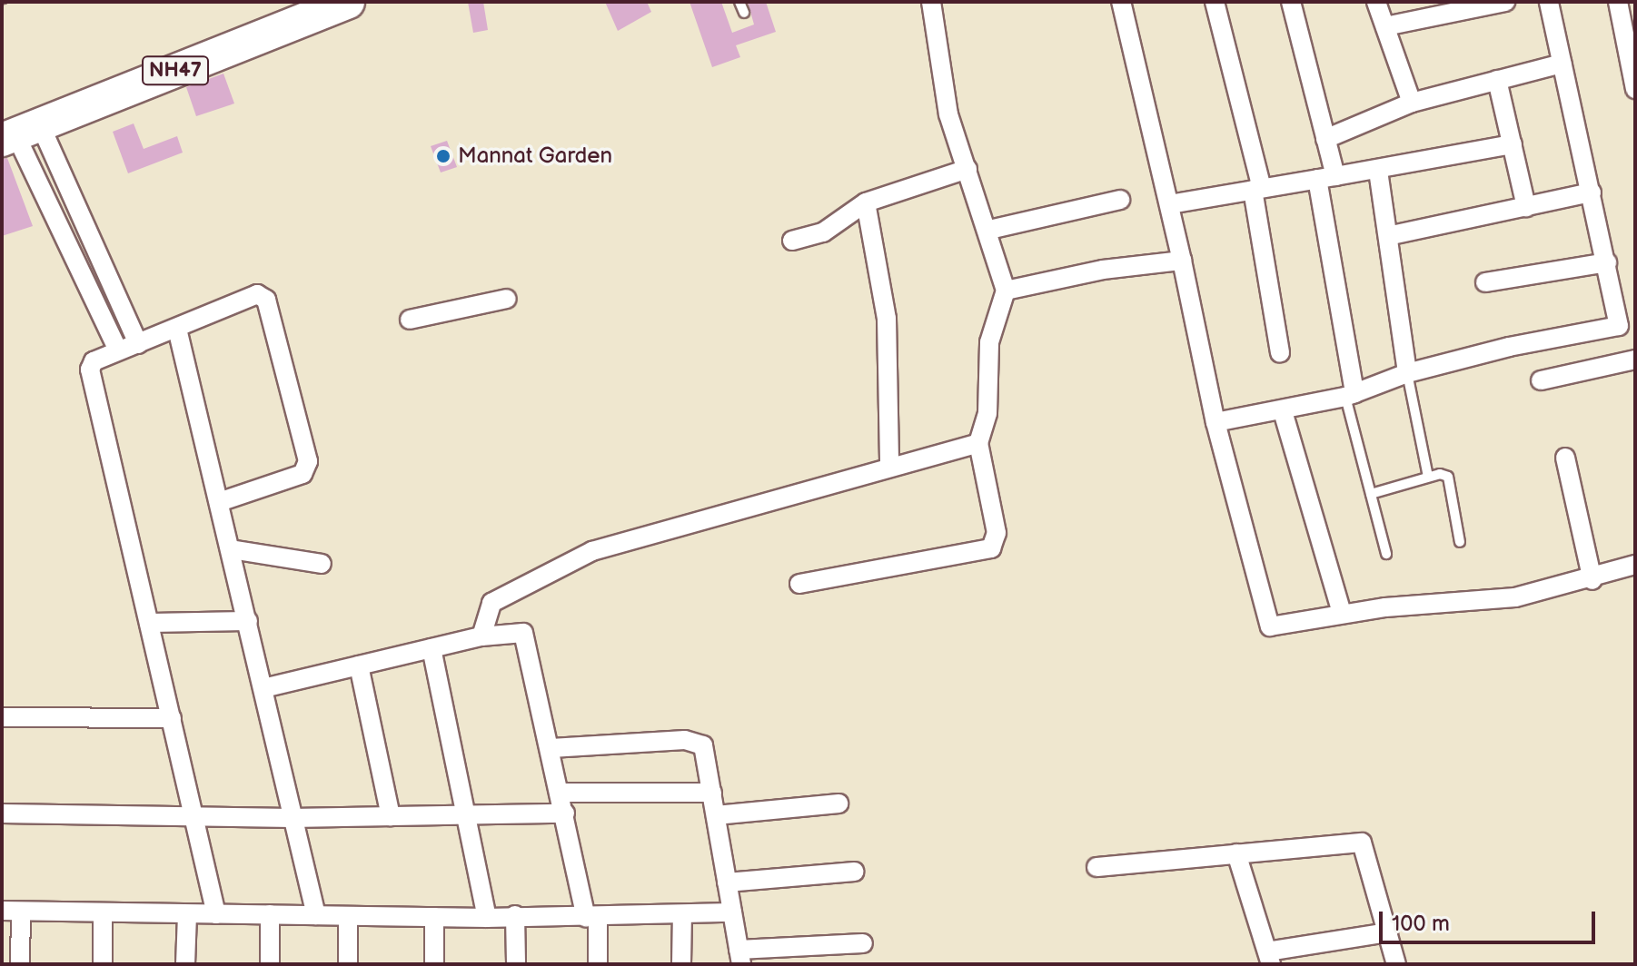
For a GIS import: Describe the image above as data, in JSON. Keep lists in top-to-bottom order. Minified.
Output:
{"streets":{"highway":["NH47"]},"places":["Mannat Garden"],"scale_bar":"100 m"}
